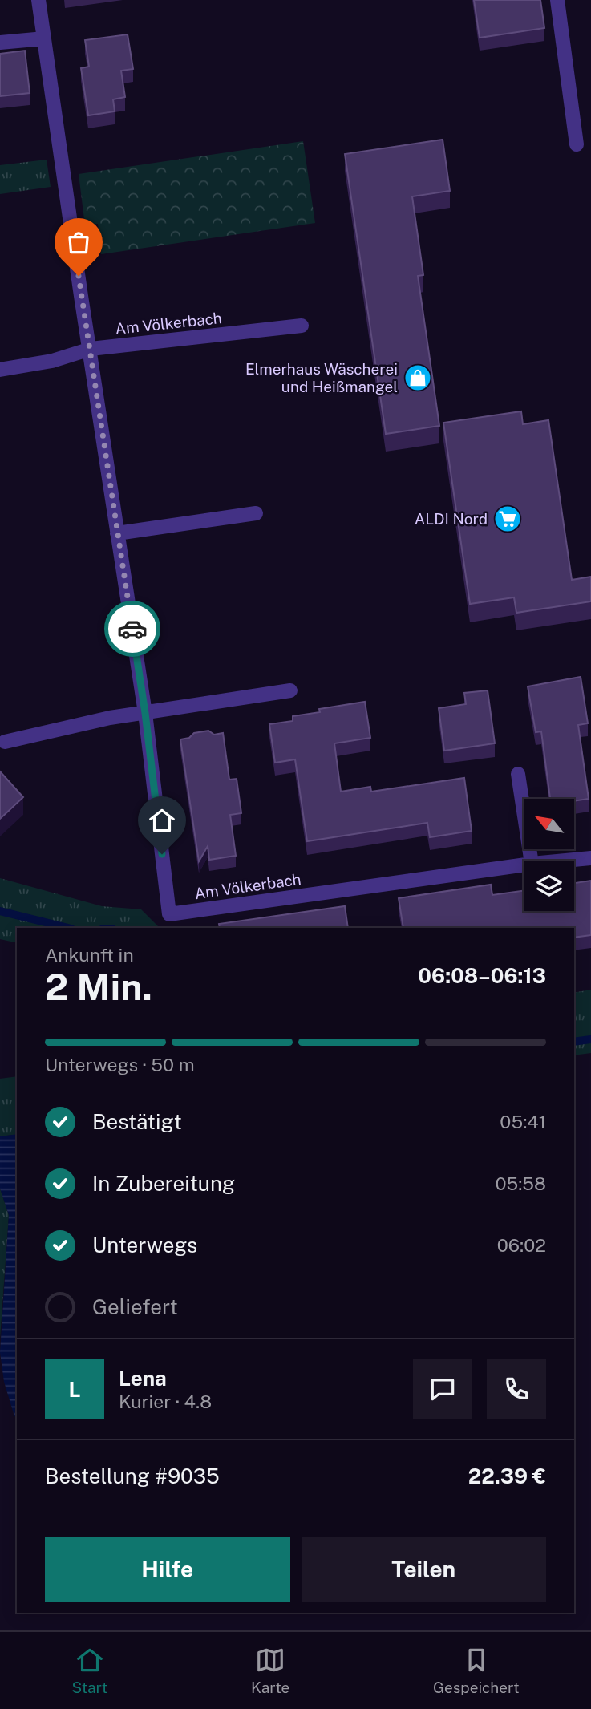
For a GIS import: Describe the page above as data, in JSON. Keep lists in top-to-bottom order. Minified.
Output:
{"streets":{"street":["Am Völkerbach"]},"places":{"shop":["Elmerhaus Wäscherei und Heißmangel"],"supermarket":["ALDI Nord"]},"north":"top left","page":{"heading":["2 Min.","Ankunft in","06:08–06:13"],"panel":["Lena","Kurier · 4.8","Bestellung #9035","22.39 €"],"bar":"Unterwegs · 50 m","list":[["Bestätigt","05:41"],["In Zubereitung","05:58"],["Unterwegs","06:02"],"Geliefert"],"round":"L","buttons":["Hilfe","Teilen"],"tabs":["Start","Karte","Gespeichert"]}}
